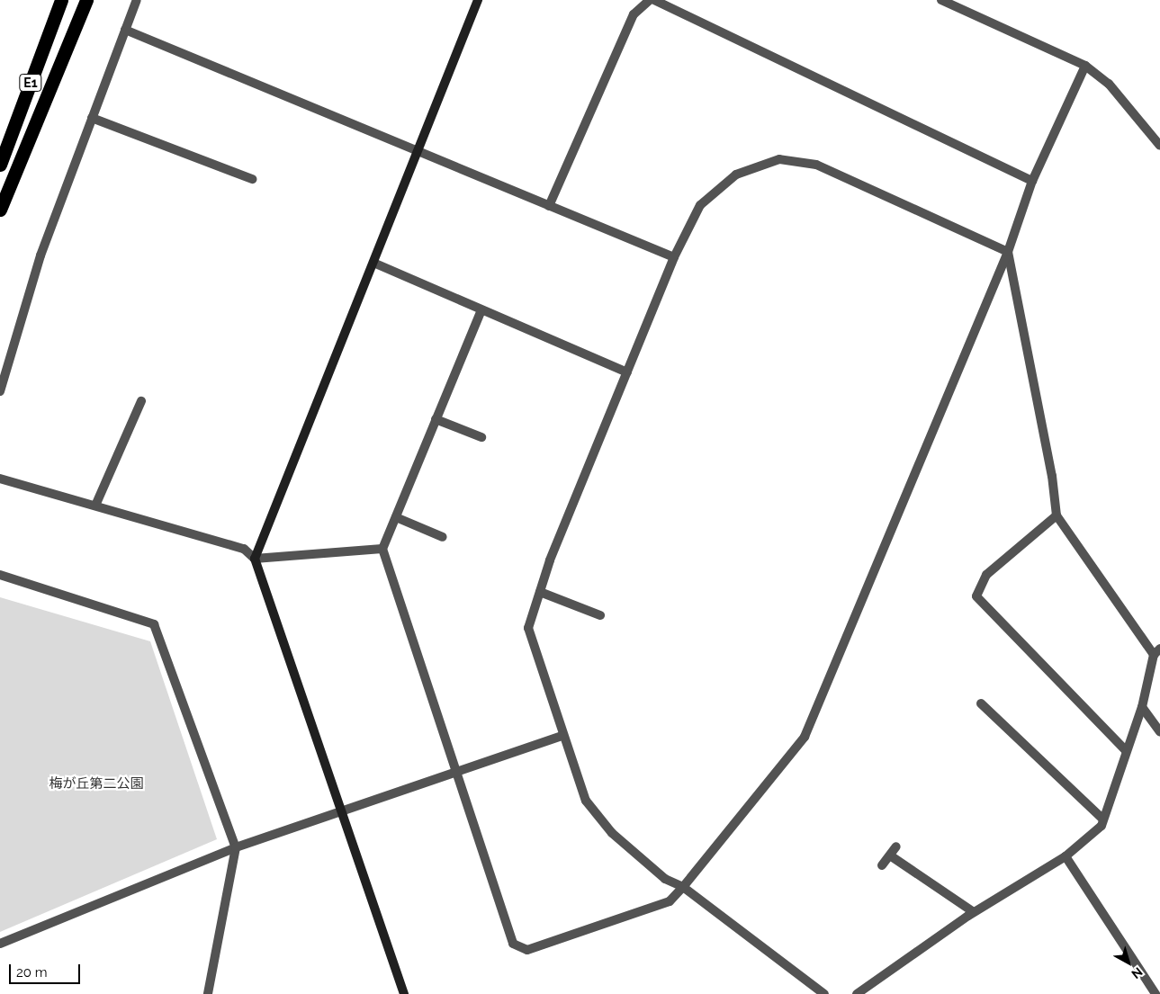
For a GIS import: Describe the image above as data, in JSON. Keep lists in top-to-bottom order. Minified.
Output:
{"streets":{"highway":["E1"]},"parks":["梅が丘第二公園"],"scale_bar":"20 m","north":"bottom right"}
